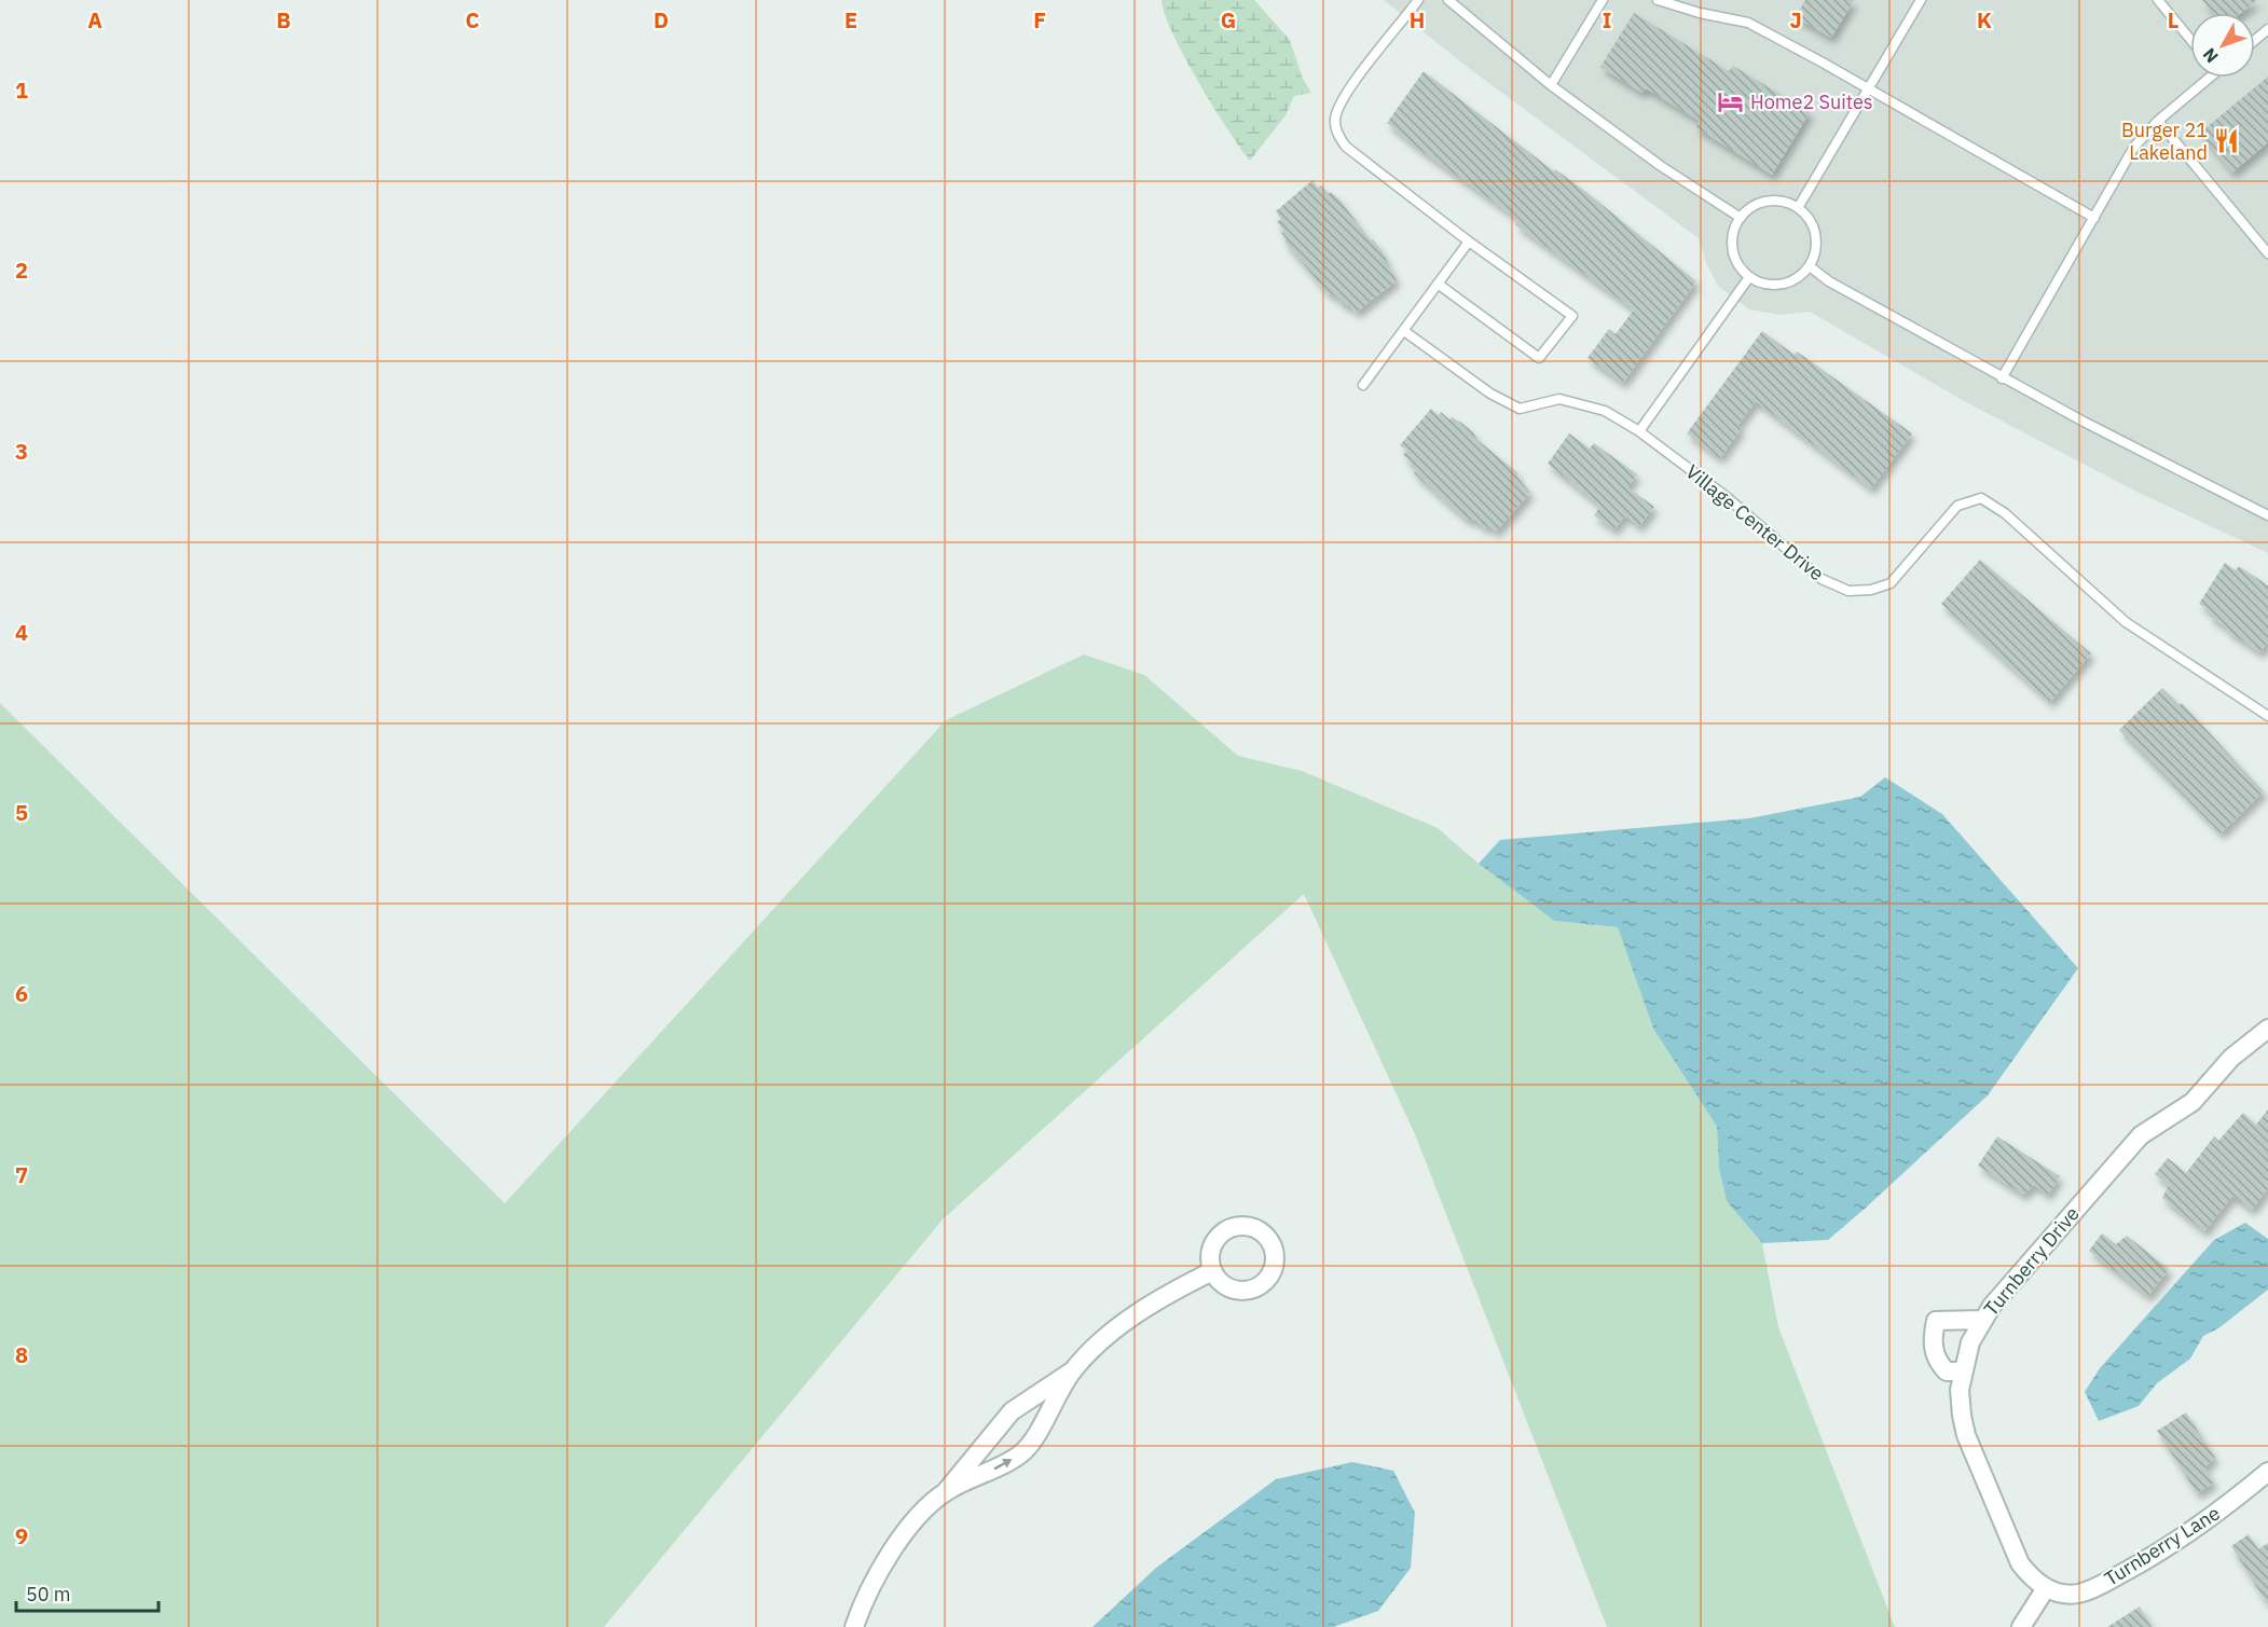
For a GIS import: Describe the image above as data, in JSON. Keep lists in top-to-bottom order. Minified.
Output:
{"streets":{"street":["Turnberry Drive","Turnberry Lane"],"lane":["Village Center Drive"]},"crossings":[["Turnberry Drive","Turnberry Lane"]],"places":{"hotel":["Home2 Suites"],"restaurant":["Burger 21 Lakeland"]},"scale_bar":"50 m","north":"bottom left","grid":{"columns":["A","B","C","D","E","F","G","H","I","J","K","L"],"rows":["1","2","3","4","5","6","7","8","9"]}}
